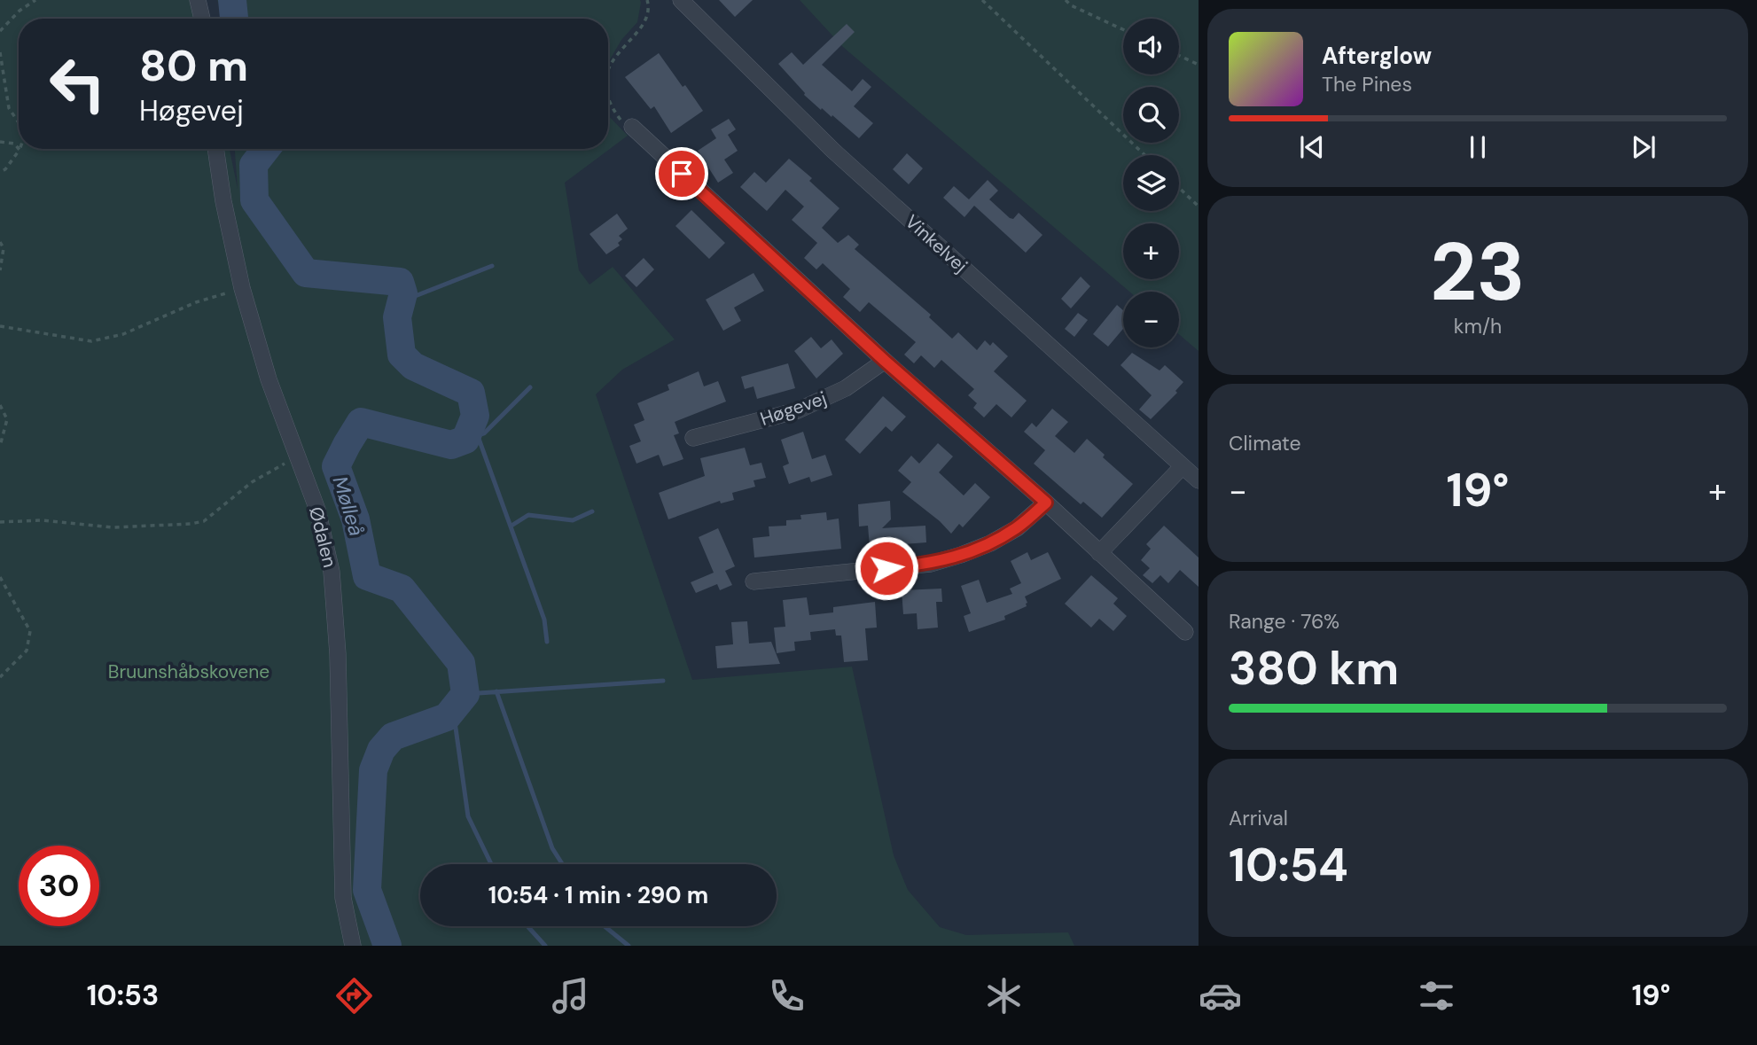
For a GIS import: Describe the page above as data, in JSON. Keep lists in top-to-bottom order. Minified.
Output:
{"streets":{"street":["Vinkelvej","Høgevej","Ødalen"]},"water":["Mølleå"],"parks":["Bruunshåbskovene"],"page":{"map_buttons":["+","−"],"turn":["80 m","Høgevej"],"song":["Afterglow","The Pines"],"tile":[["23","km/h"],"Climate",["Range · 76%","380 km"],["Arrival","10:54"]],"heat":["−","19°","+"],"limit":"30","trip":"10:54 · 1 min · 290 m","tabs":["10:53","19°"]}}
